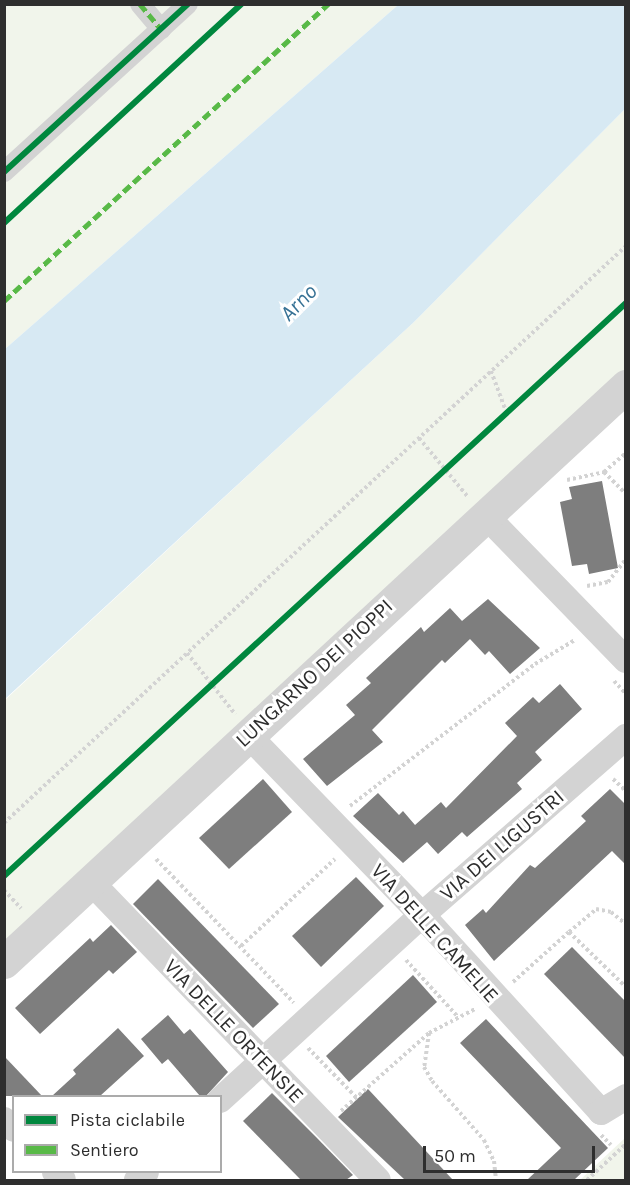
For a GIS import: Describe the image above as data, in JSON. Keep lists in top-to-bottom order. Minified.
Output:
{"streets":{"street":["LUNGARNO DEI PIOPPI","VIA DEI LIGUSTRI","VIA DELLE CAMELIE","VIA DELLE ORTENSIE"]},"crossings":[["LUNGARNO DEI PIOPPI","VIA DELLE CAMELIE"],["LUNGARNO DEI PIOPPI","VIA DELLE ORTENSIE"],["VIA DEI LIGUSTRI","VIA DELLE CAMELIE"],["VIA DEI LIGUSTRI","VIA DELLE ORTENSIE"]],"water":["Arno"],"legend":["Pista ciclabile","Sentiero"],"scale_bar":"50 m"}
